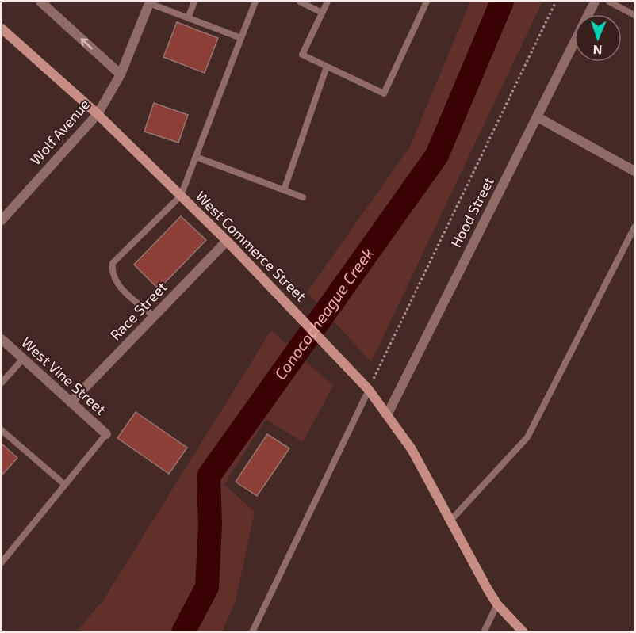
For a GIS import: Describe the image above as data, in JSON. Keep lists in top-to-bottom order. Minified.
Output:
{"streets":{"street":["Wolf Avenue","Hood Street","West Commerce Street","Race Street","West Vine Street"]},"crossings":[["Wolf Avenue","West Commerce Street"],["Hood Street","West Commerce Street"],["West Commerce Street","Race Street"],["Race Street","West Vine Street"]],"water":["Conococheague Creek"],"north":"bottom"}
